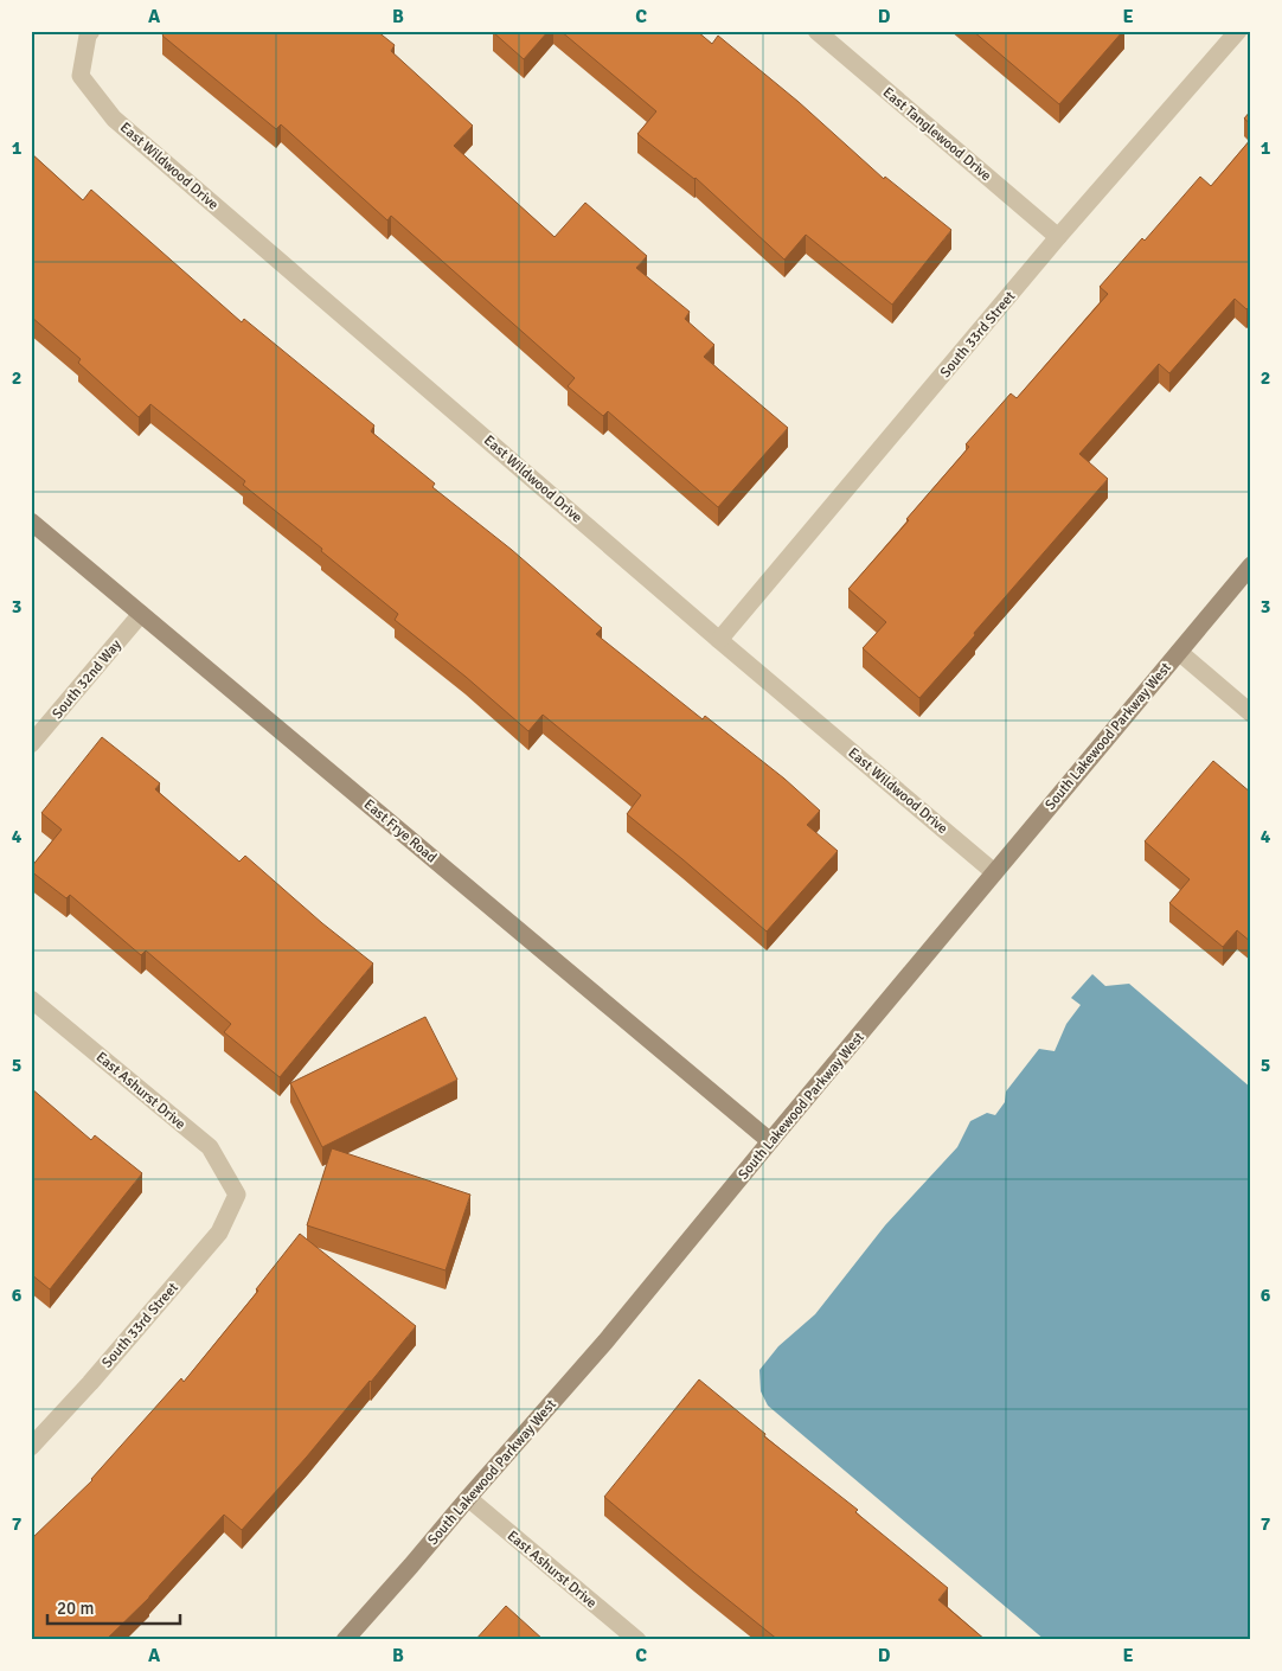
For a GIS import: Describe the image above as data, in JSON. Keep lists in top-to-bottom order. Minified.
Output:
{"streets":{"street":["East Tanglewood Drive","East Wildwood Drive","South 33rd Street","South 32nd Way","South Lakewood Parkway West","East Frye Road","East Ashurst Drive"]},"crossings":[["East Tanglewood Drive","South 33rd Street"],["East Wildwood Drive","South 33rd Street"],["East Wildwood Drive","South Lakewood Parkway West"],["South 33rd Street","East Ashurst Drive"],["South 32nd Way","East Frye Road"],["South Lakewood Parkway West","East Frye Road"],["South Lakewood Parkway West","East Ashurst Drive"]],"scale_bar":"20 m","grid":{"columns":["A","B","C","D","E"],"rows":["1","2","3","4","5","6","7"]}}
